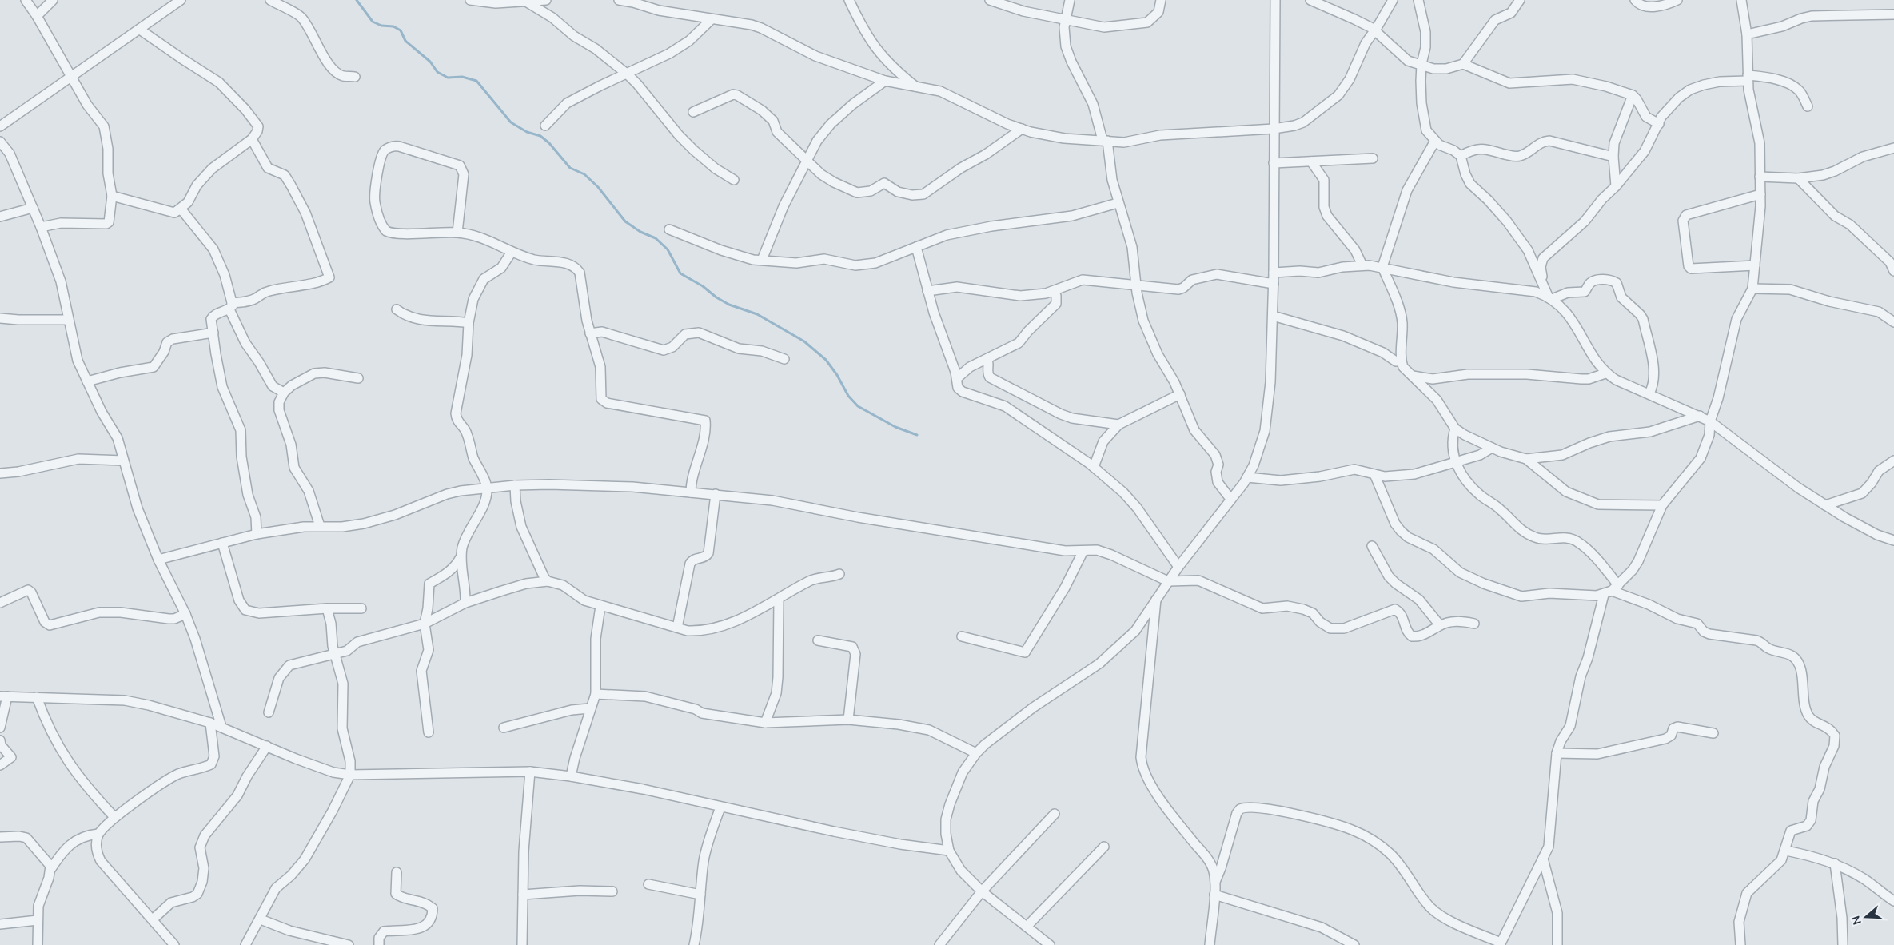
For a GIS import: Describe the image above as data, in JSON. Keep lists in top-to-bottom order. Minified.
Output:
{"north":"left"}
